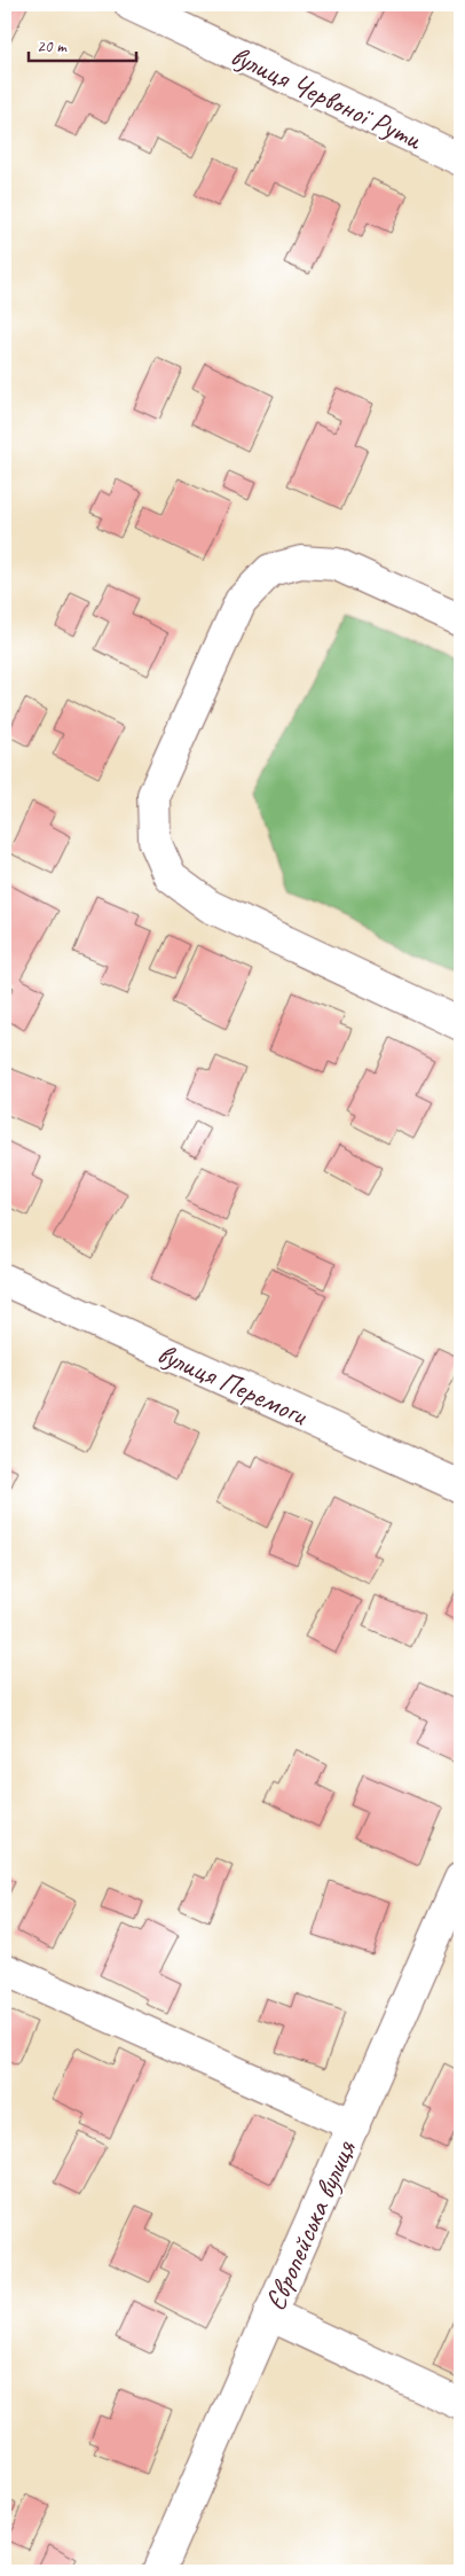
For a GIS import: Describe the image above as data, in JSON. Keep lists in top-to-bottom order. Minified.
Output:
{"streets":{"street":["вулиця Червоної Рути","вулиця Перемоги","Європейська вулиця"]},"scale_bar":"20 m"}
